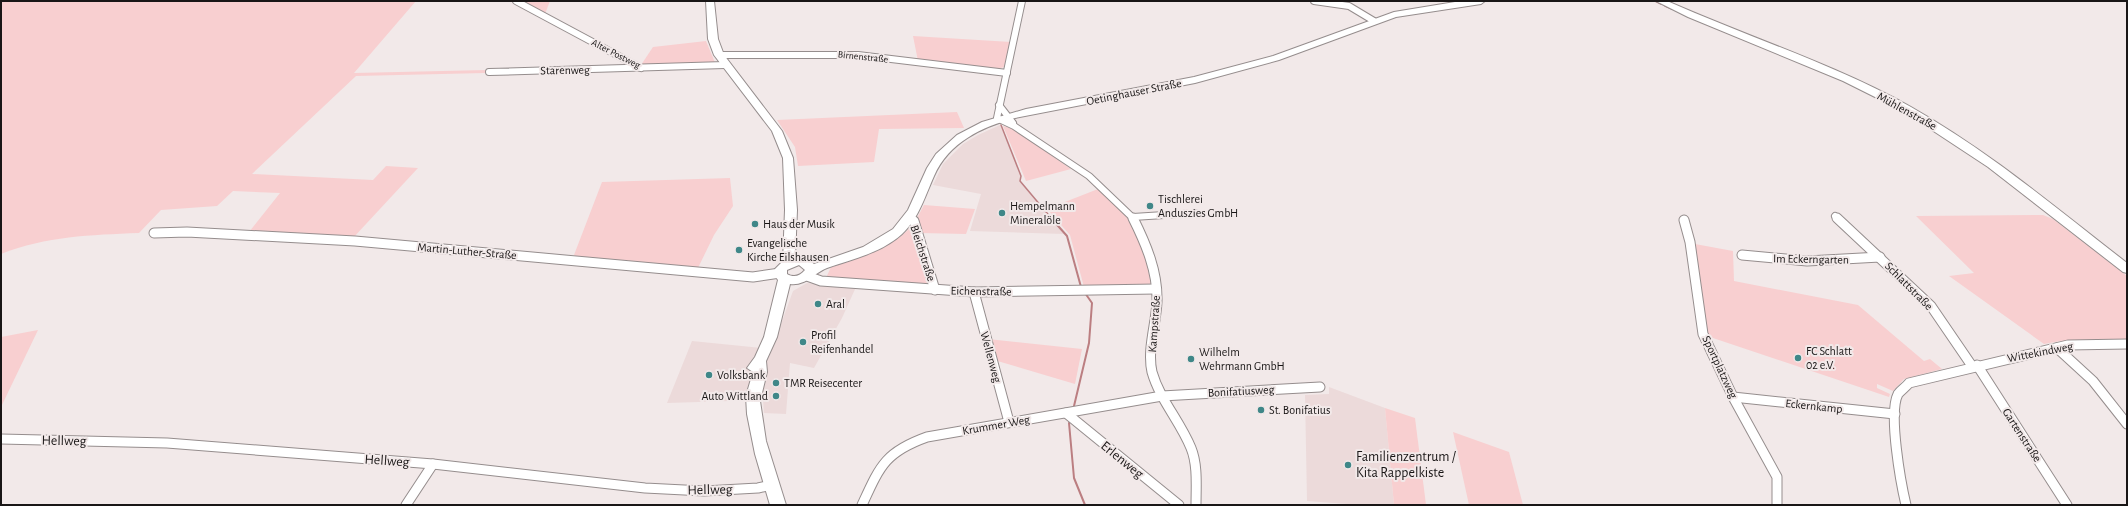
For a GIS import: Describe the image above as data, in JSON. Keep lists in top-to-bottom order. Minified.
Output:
{"streets":{"street":["Alter Postweg","Birnenstraße","Starenweg","Oetinghauser Straße","Mühlenstraße","Martin-Luther-Straße","Bleichstraße","Im Eckerngarten","Schlattstraße","Eichenstraße","Kampstraße","Wittekindweg","Wellenweg","Sportplatzweg","Bonifatiusweg","Eckernkamp","Krummer Weg","Gartenstraße","Hellweg","Erlenweg"]},"crossings":[["Alter Postweg","Starenweg"],["Oetinghauser Straße","Martin-Luther-Straße"],["Oetinghauser Straße","Bleichstraße"],["Oetinghauser Straße","Eichenstraße"],["Oetinghauser Straße","Kampstraße"],["Bleichstraße","Eichenstraße"],["Im Eckerngarten","Schlattstraße"],["Schlattstraße","Wittekindweg"],["Schlattstraße","Gartenstraße"],["Eichenstraße","Kampstraße"],["Eichenstraße","Wellenweg"],["Kampstraße","Bonifatiusweg"],["Kampstraße","Krummer Weg"],["Wittekindweg","Gartenstraße"],["Wellenweg","Krummer Weg"],["Sportplatzweg","Eckernkamp"],["Bonifatiusweg","Krummer Weg"],["Krummer Weg","Erlenweg"]],"places":["Tischlerei Anduszies GmbH","Hempelmann Mineralöle","Haus der Musik","Evangelische Kirche Eilshausen","Aral","Profil Reifenhandel","FC Schlatt 02 e.V.","Wilhelm Wehrmann GmbH","Volksbank","TMR Reisecenter","Auto Wittland","St. Bonifatius","Familienzentrum / Kita Rappelkiste"]}
